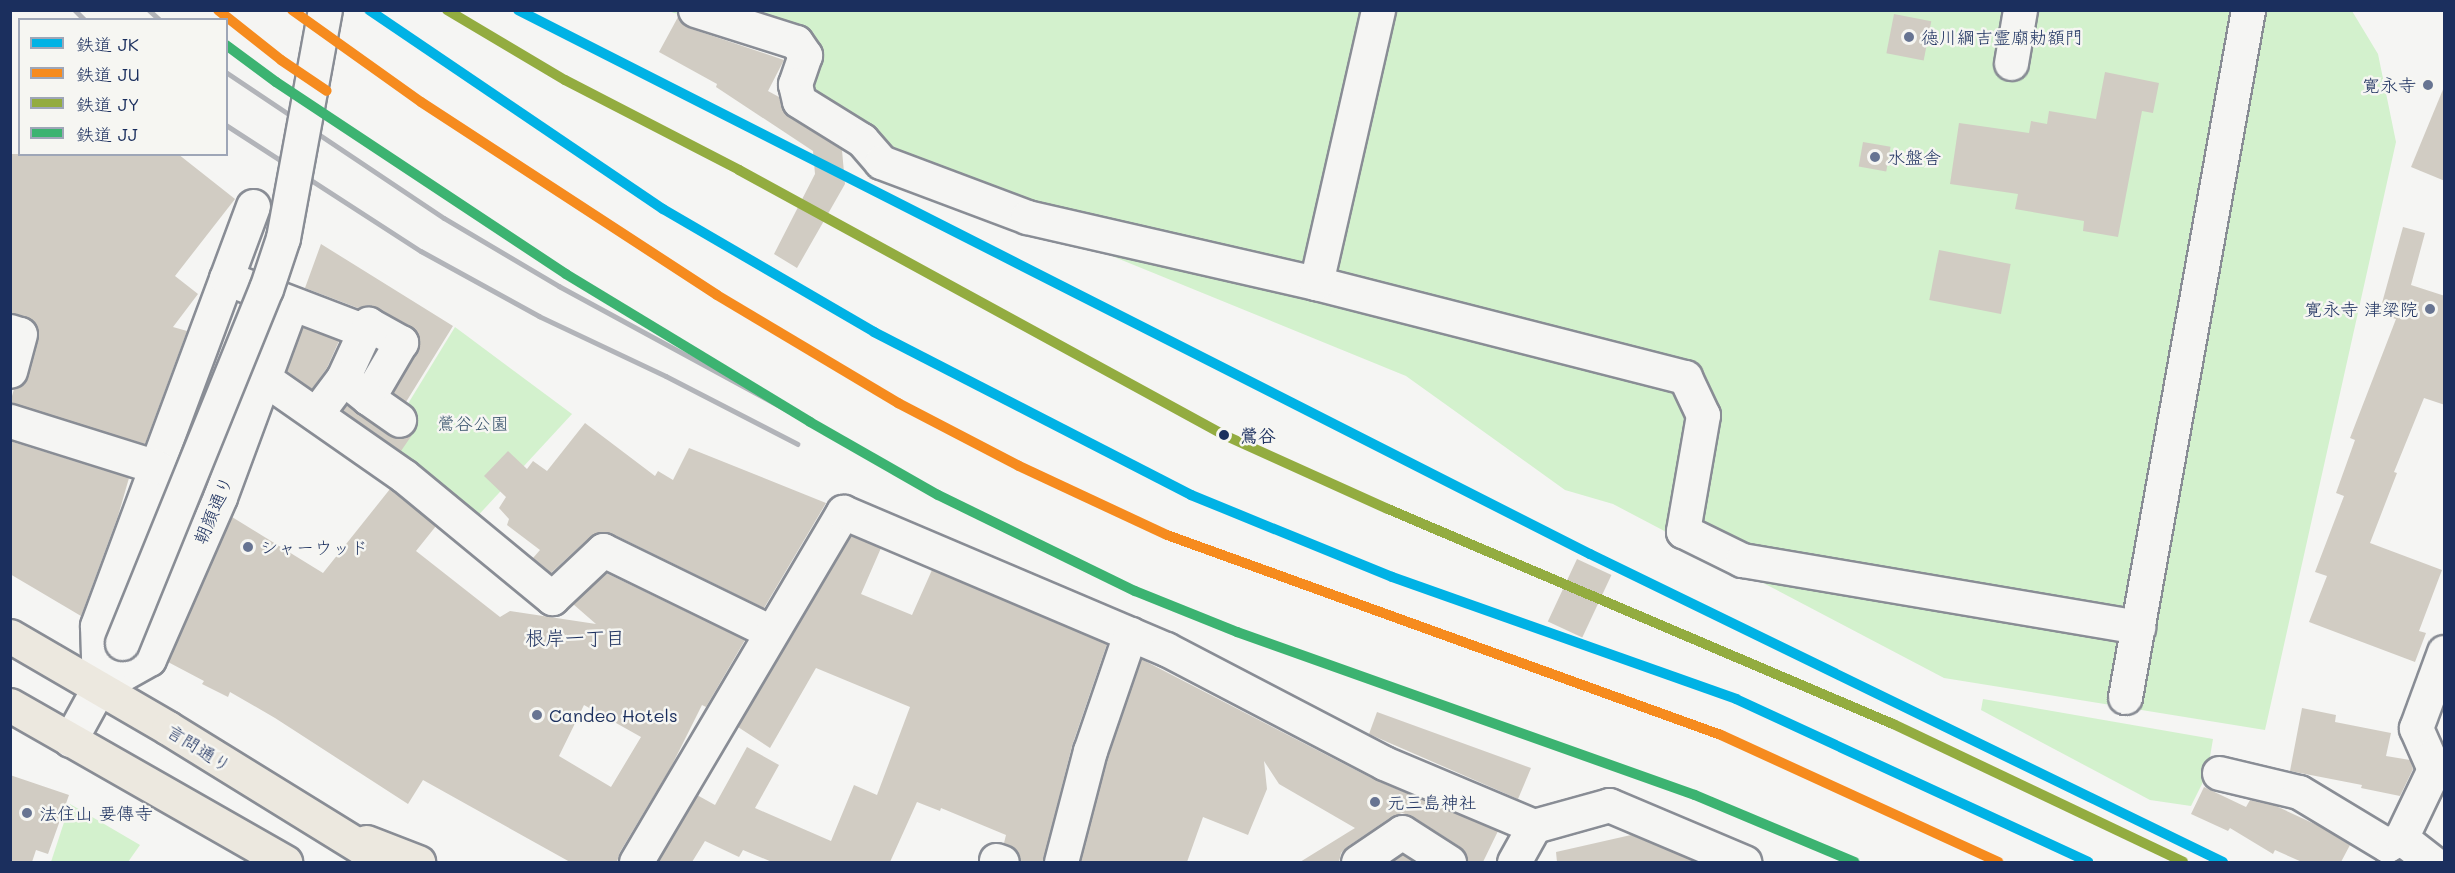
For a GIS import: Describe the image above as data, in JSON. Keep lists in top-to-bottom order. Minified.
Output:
{"streets":{"main road":["言問通り"],"street":["朝顔通り"]},"crossings":[["朝顔通り","言問通り"]],"districts":["根岸一丁目"],"parks":["鶯谷公園"],"places":["徳川綱吉霊廟勅額門","寛永寺","水盤舎","寛永寺 津梁院","鶯谷","シャーウッド","Candeo Hotels","元三島神社","法住山 要傳寺"],"lines":["rail line JK","rail line JU","rail line JY","rail line JJ"],"legend":["鉄道 JK","鉄道 JU","鉄道 JY","鉄道 JJ"]}
